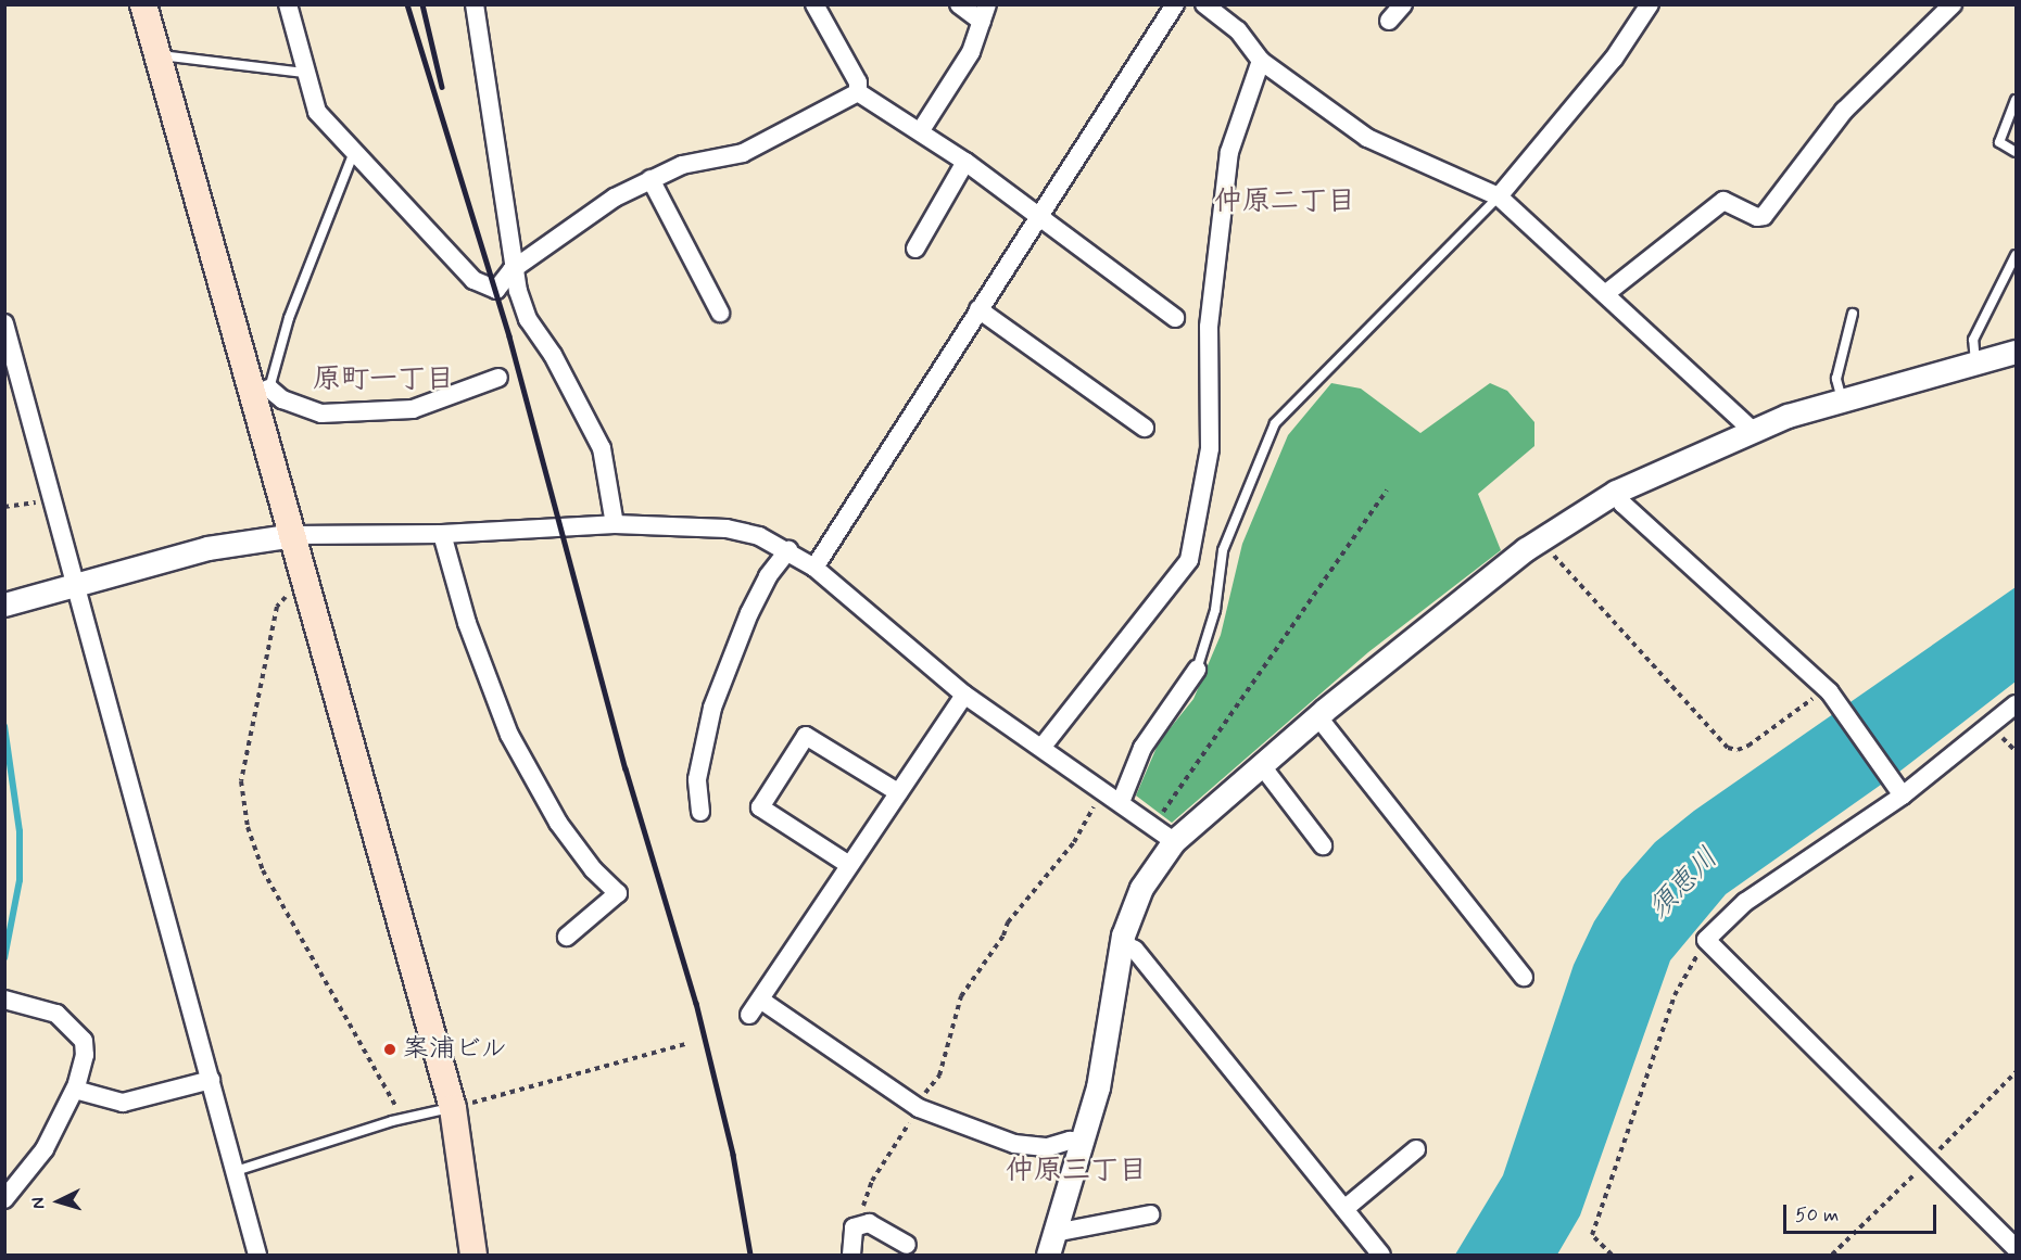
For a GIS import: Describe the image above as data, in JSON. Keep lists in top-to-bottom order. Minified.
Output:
{"districts":["仲原二丁目","原町一丁目","仲原三丁目"],"water":["須恵川"],"places":["案浦ビル"],"scale_bar":"50 m","north":"left"}
